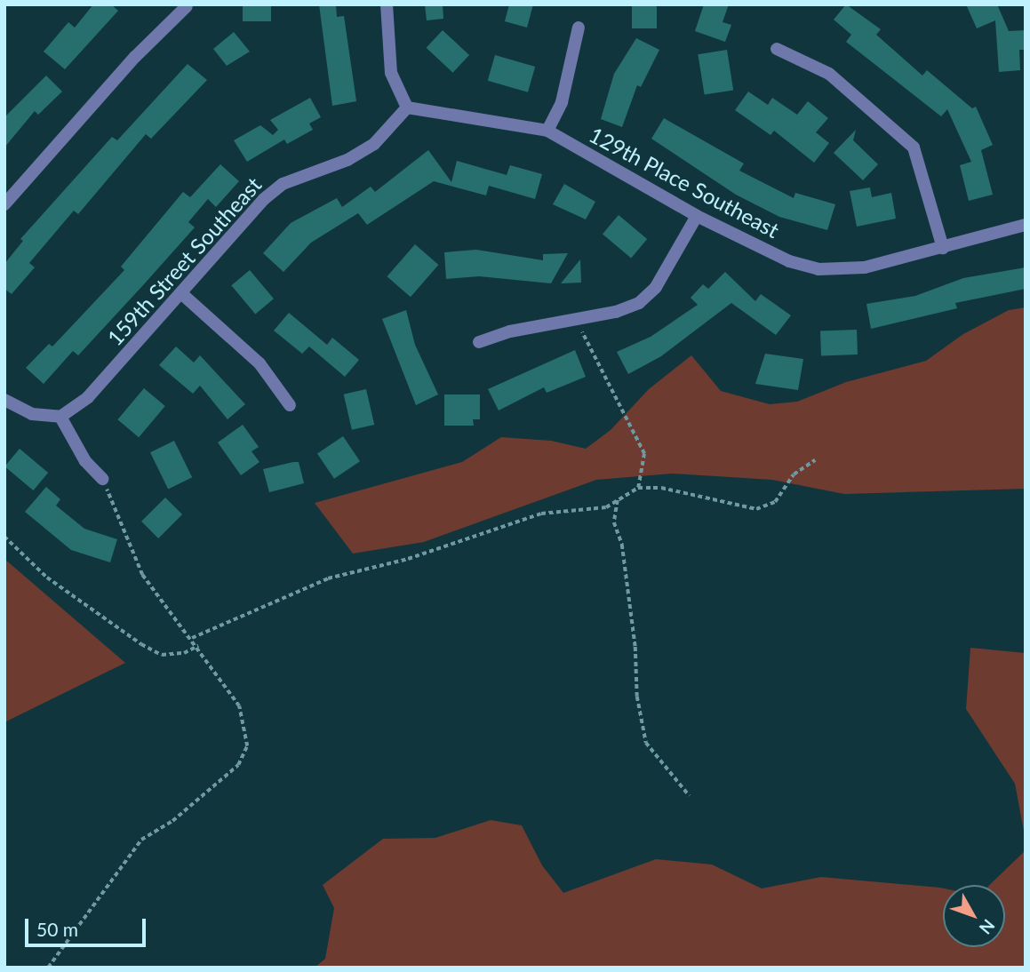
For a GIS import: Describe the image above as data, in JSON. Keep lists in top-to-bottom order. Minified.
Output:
{"streets":{"street":["129th Place Southeast","159th Street Southeast"]},"crossings":[["129th Place Southeast","159th Street Southeast"]],"scale_bar":"50 m","north":"bottom right"}
